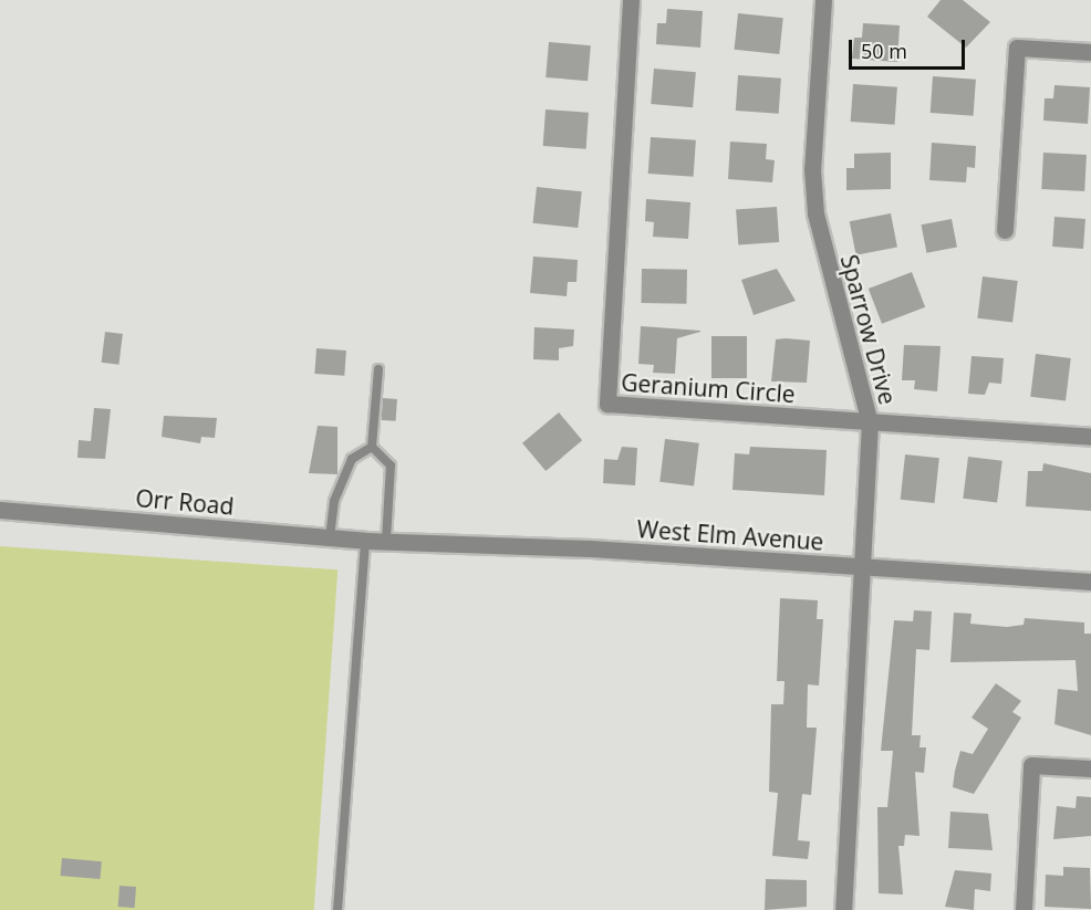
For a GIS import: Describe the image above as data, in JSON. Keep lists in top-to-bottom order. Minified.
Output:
{"streets":{"street":["Sparrow Drive","Geranium Circle","Orr Road","West Elm Avenue"]},"crossings":[["Sparrow Drive","Geranium Circle"],["Sparrow Drive","West Elm Avenue"],["Orr Road","West Elm Avenue"]],"scale_bar":"50 m"}
